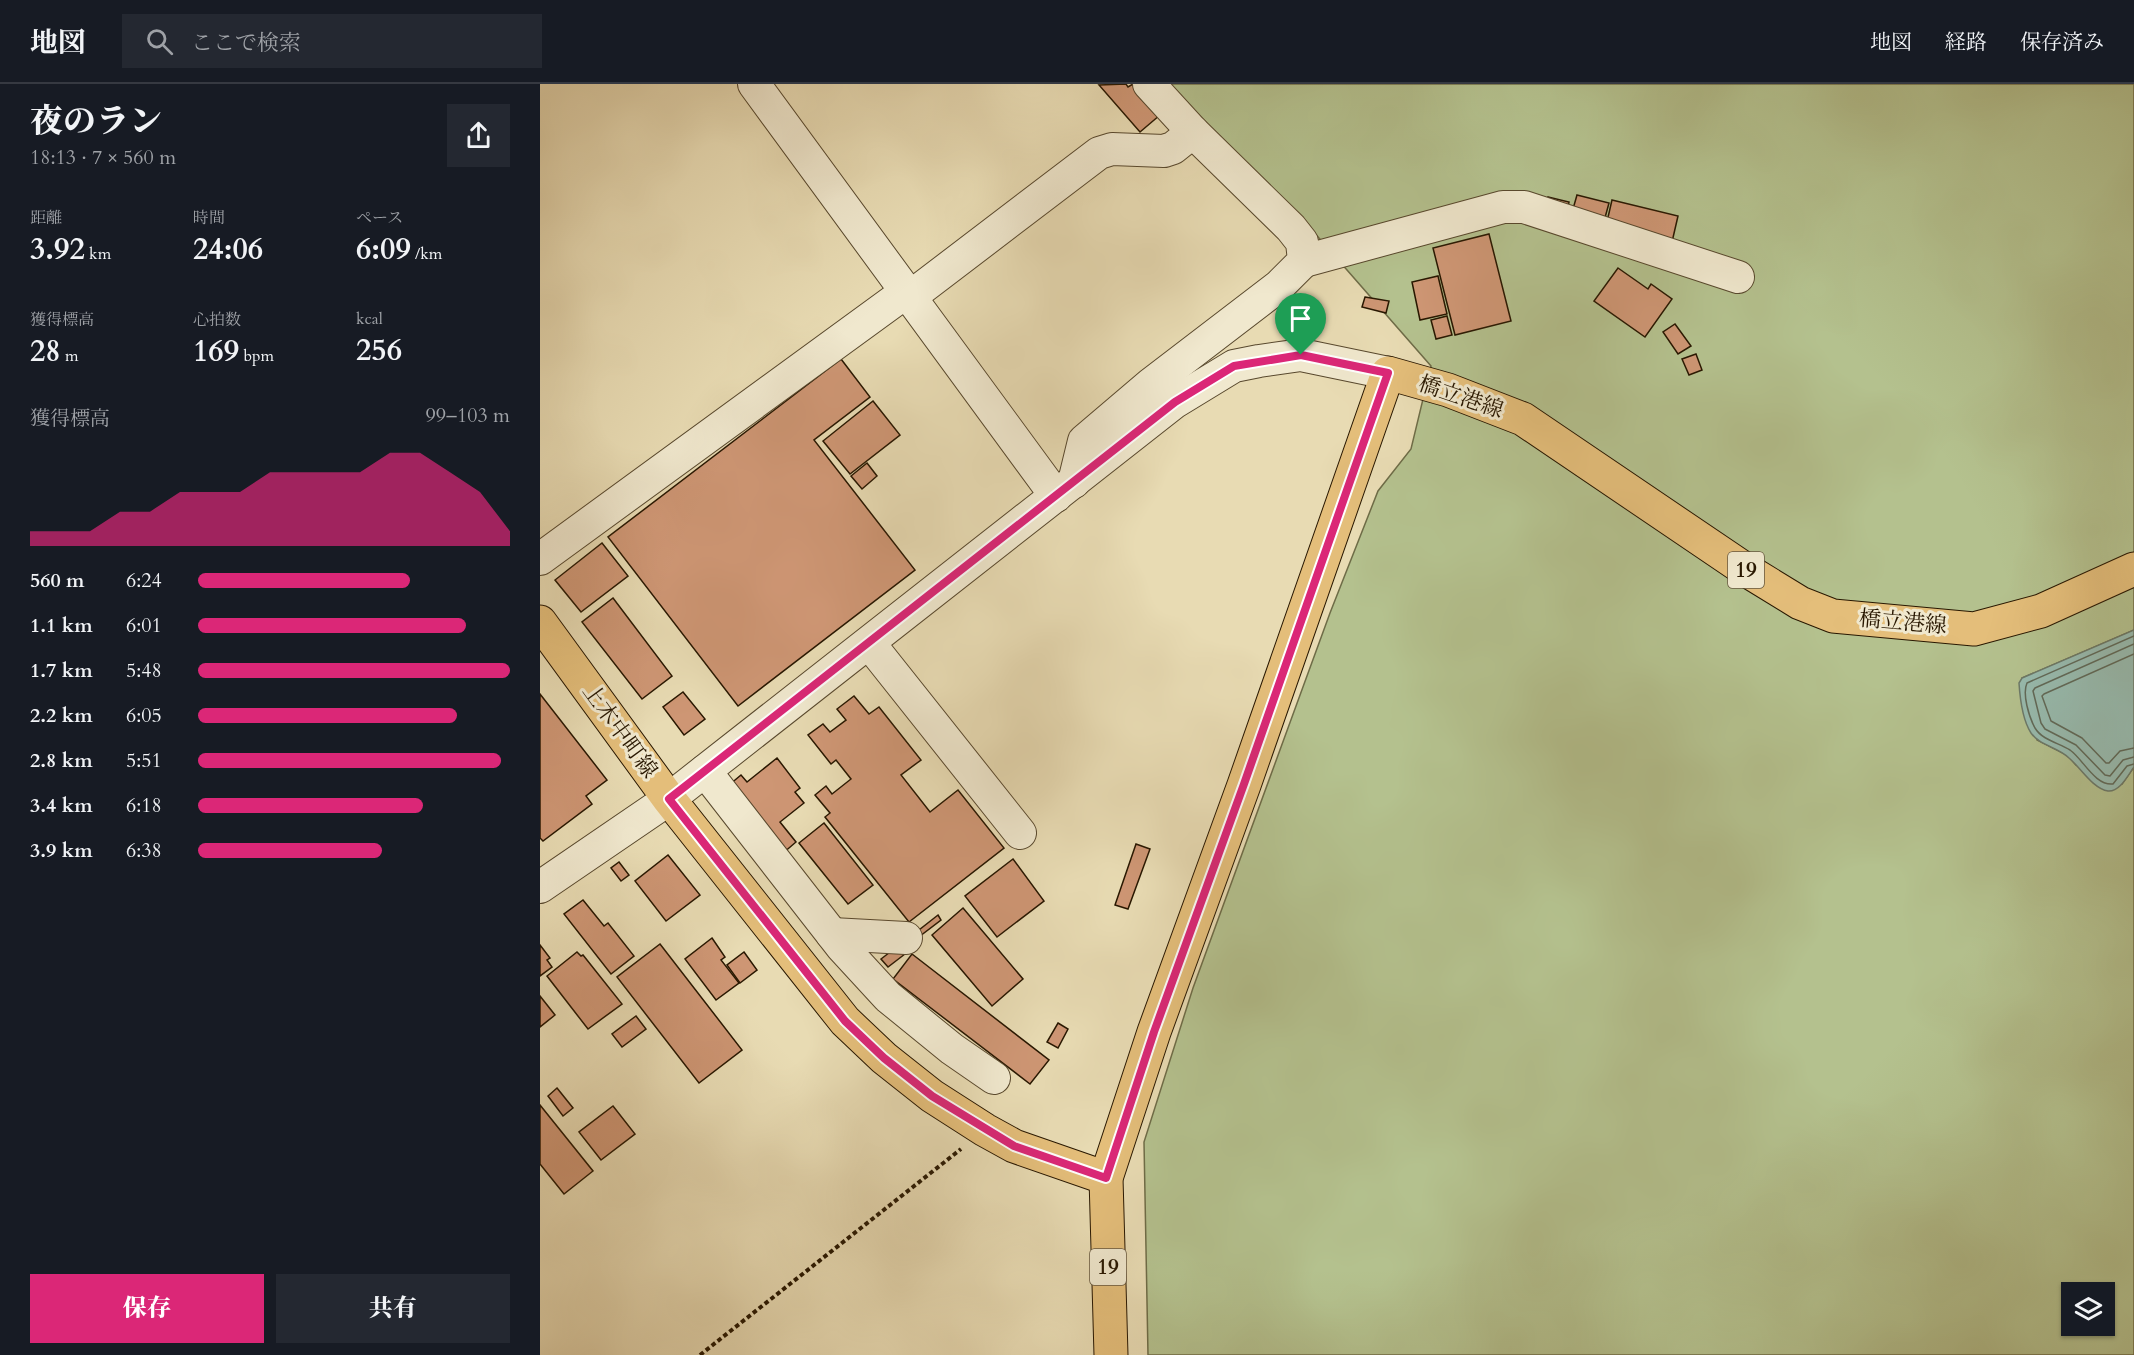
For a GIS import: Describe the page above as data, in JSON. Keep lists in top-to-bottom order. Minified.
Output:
{"streets":{"main road":["橋立港線","19","上木中町線"]},"crossings":[["橋立港線","上木中町線"]],"page":{"header":"地図","search":"ここで検索","nav":["地図","経路","保存済み"],"heading":["夜のラン","18:13 · 7 × 560 m"],"stats":[["距離","3.92 km"],["時間","24:06"],["ペース","6:09 /km"],["獲得標高","28 m"],["心拍数","169 bpm"],["kcal","256"]],"chart":["獲得標高","99–103 m"],"list":[{"name":"560 m","note":"6:24"},{"name":"1.1 km","note":"6:01"},{"name":"1.7 km","note":"5:48"},{"name":"2.2 km","note":"6:05"},{"name":"2.8 km","note":"5:51"},{"name":"3.4 km","note":"6:18"},{"name":"3.9 km","note":"6:38"}],"buttons":["保存","共有"]}}
